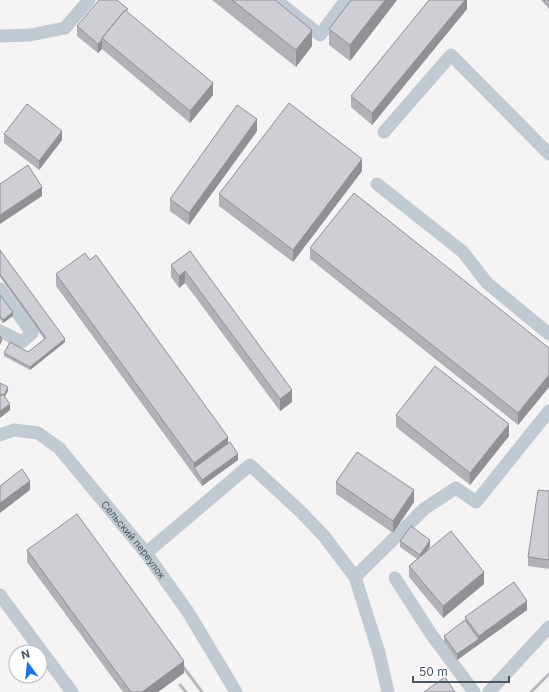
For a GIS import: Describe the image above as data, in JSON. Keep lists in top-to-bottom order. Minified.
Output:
{"streets":{"street":["Сельский переулок"]},"scale_bar":"50 m","north":"top"}
